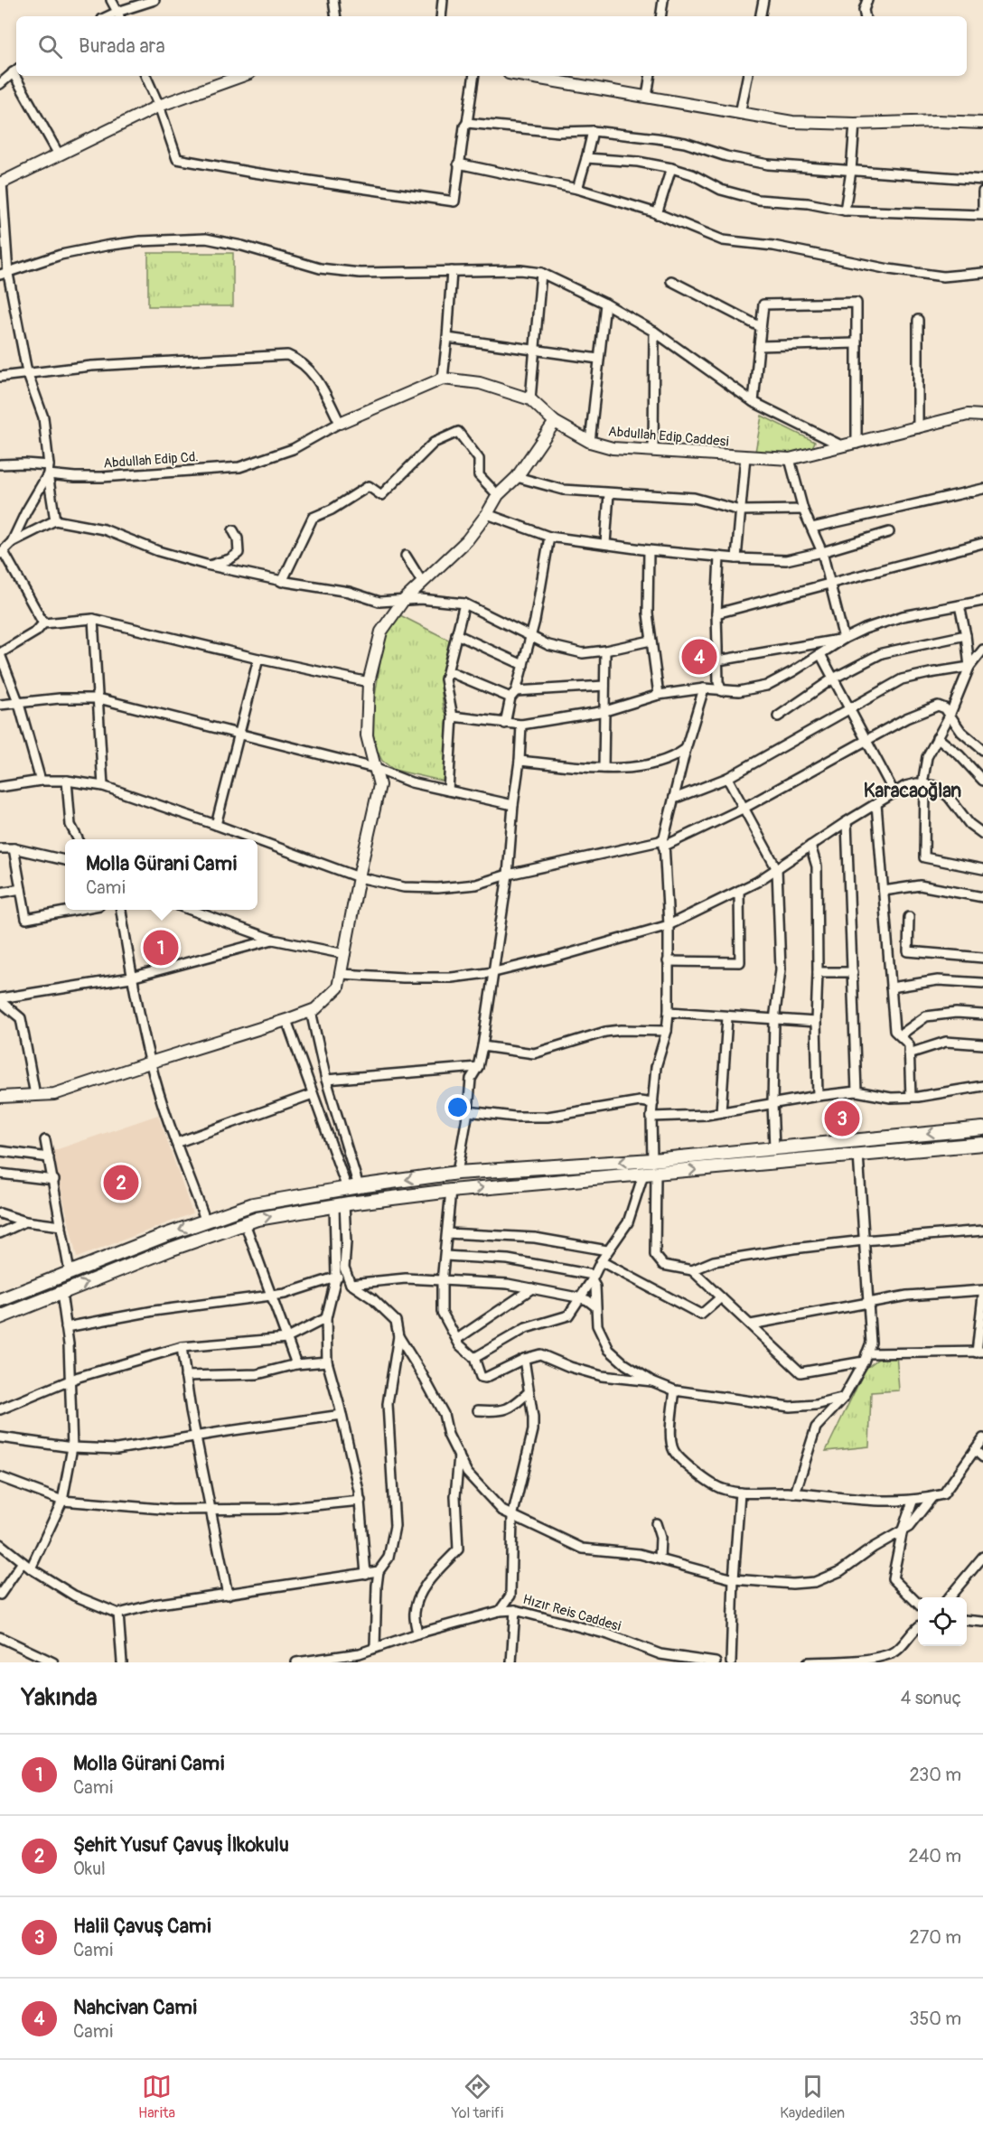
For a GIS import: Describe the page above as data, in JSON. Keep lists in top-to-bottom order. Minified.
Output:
{"streets":{"street":["Abdullah Edip Caddesi","Abdullah Edip Cd.","Hızır Reis Caddesi"]},"districts":["Karacaoğlan"],"page":{"search":"Burada ara","pins":["4","1","3","2"],"popup":["Molla Gürani Cami","Cami"],"heading":["Yakında","4 sonuç"],"list":[{"mark":"1","name":"Molla Gürani Cami","note":"Cami","value":"230 m"},{"mark":"2","name":"Şehit Yusuf Çavuş İlkokulu","note":"Okul","value":"240 m"},{"mark":"3","name":"Halil Çavuş Cami","note":"Cami","value":"270 m"},{"mark":"4","name":"Nahcivan Cami","note":"Cami","value":"350 m"}],"nav":["Harita","Yol tarifi","Kaydedilen"]}}
